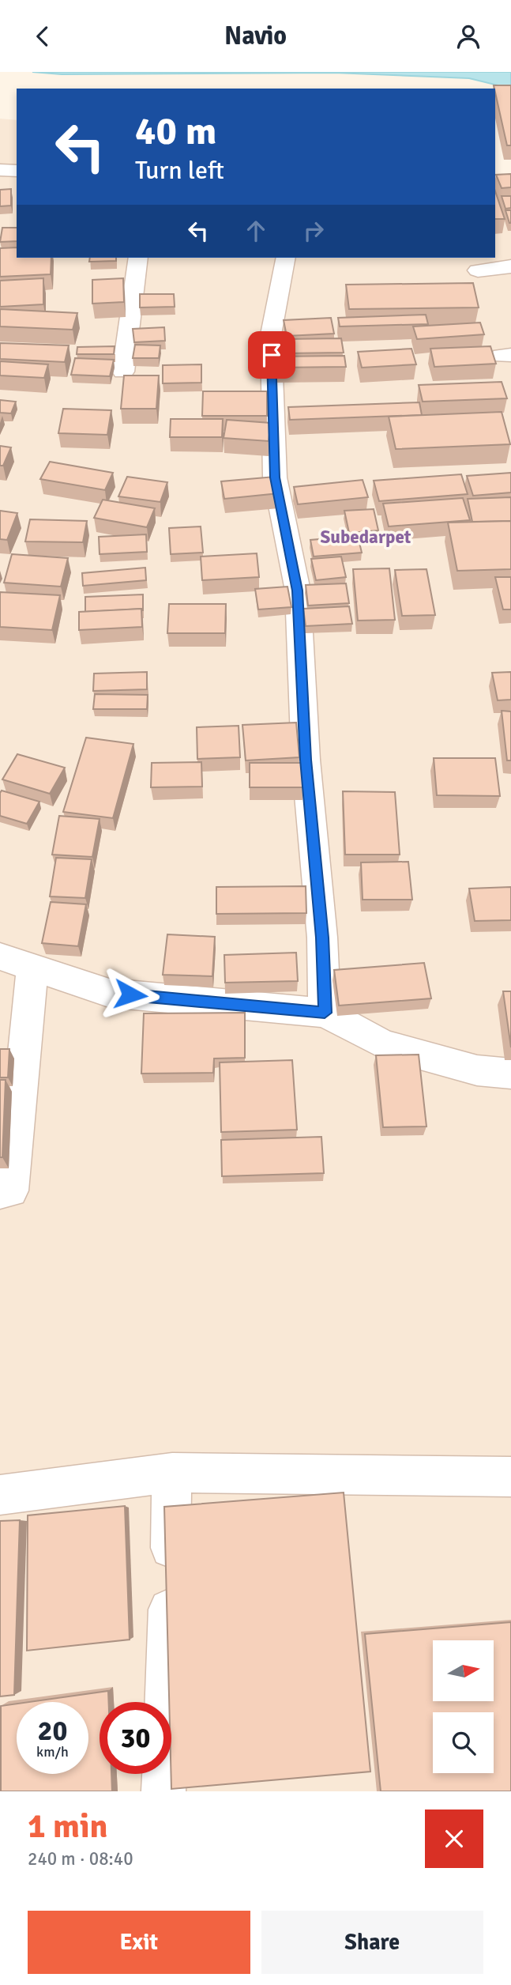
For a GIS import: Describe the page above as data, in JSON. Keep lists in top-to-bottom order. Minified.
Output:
{"districts":["Subedarpet"],"north":"right","page":{"header":"Navio","turn":["40 m","Turn left"],"speed":"20 km/h","limit":"30","heading":["1 min","240 m · 08:40"],"buttons":["Exit","Share"]}}
